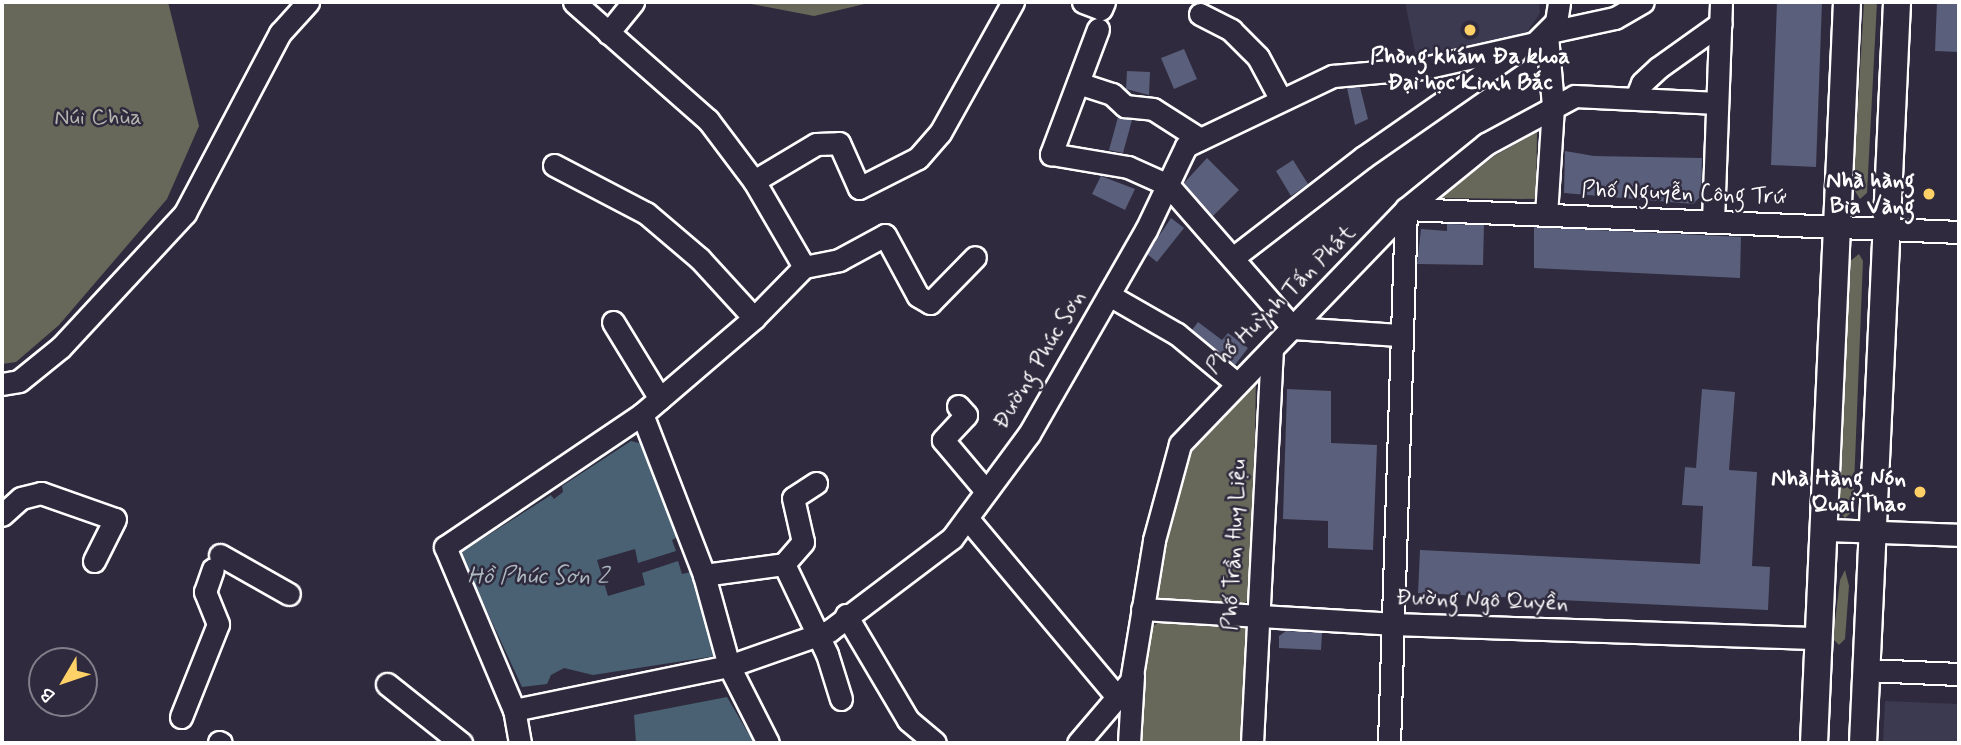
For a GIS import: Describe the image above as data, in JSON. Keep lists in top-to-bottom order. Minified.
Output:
{"streets":{"street":["Phố Nguyễn Công Trứ","Phố Huỳnh Tấn Phát","Đường Phúc Sơn","Phố Trần Huy Liệu","Đường Ngô Quyền"]},"crossings":[["Phố Nguyễn Công Trứ","Phố Huỳnh Tấn Phát"],["Phố Huỳnh Tấn Phát","Phố Trần Huy Liệu"],["Phố Huỳnh Tấn Phát","Đường Ngô Quyền"],["Phố Trần Huy Liệu","Đường Ngô Quyền"]],"water":["Hồ Phúc Sơn 2"],"parks":["Núi Chùa"],"places":["Phòng khám Đa khoa Đại học Kinh Bắc","Nhà hàng Bia Vàng","Nhà Hàng Nón Quai Thao"],"north":"bottom left"}
